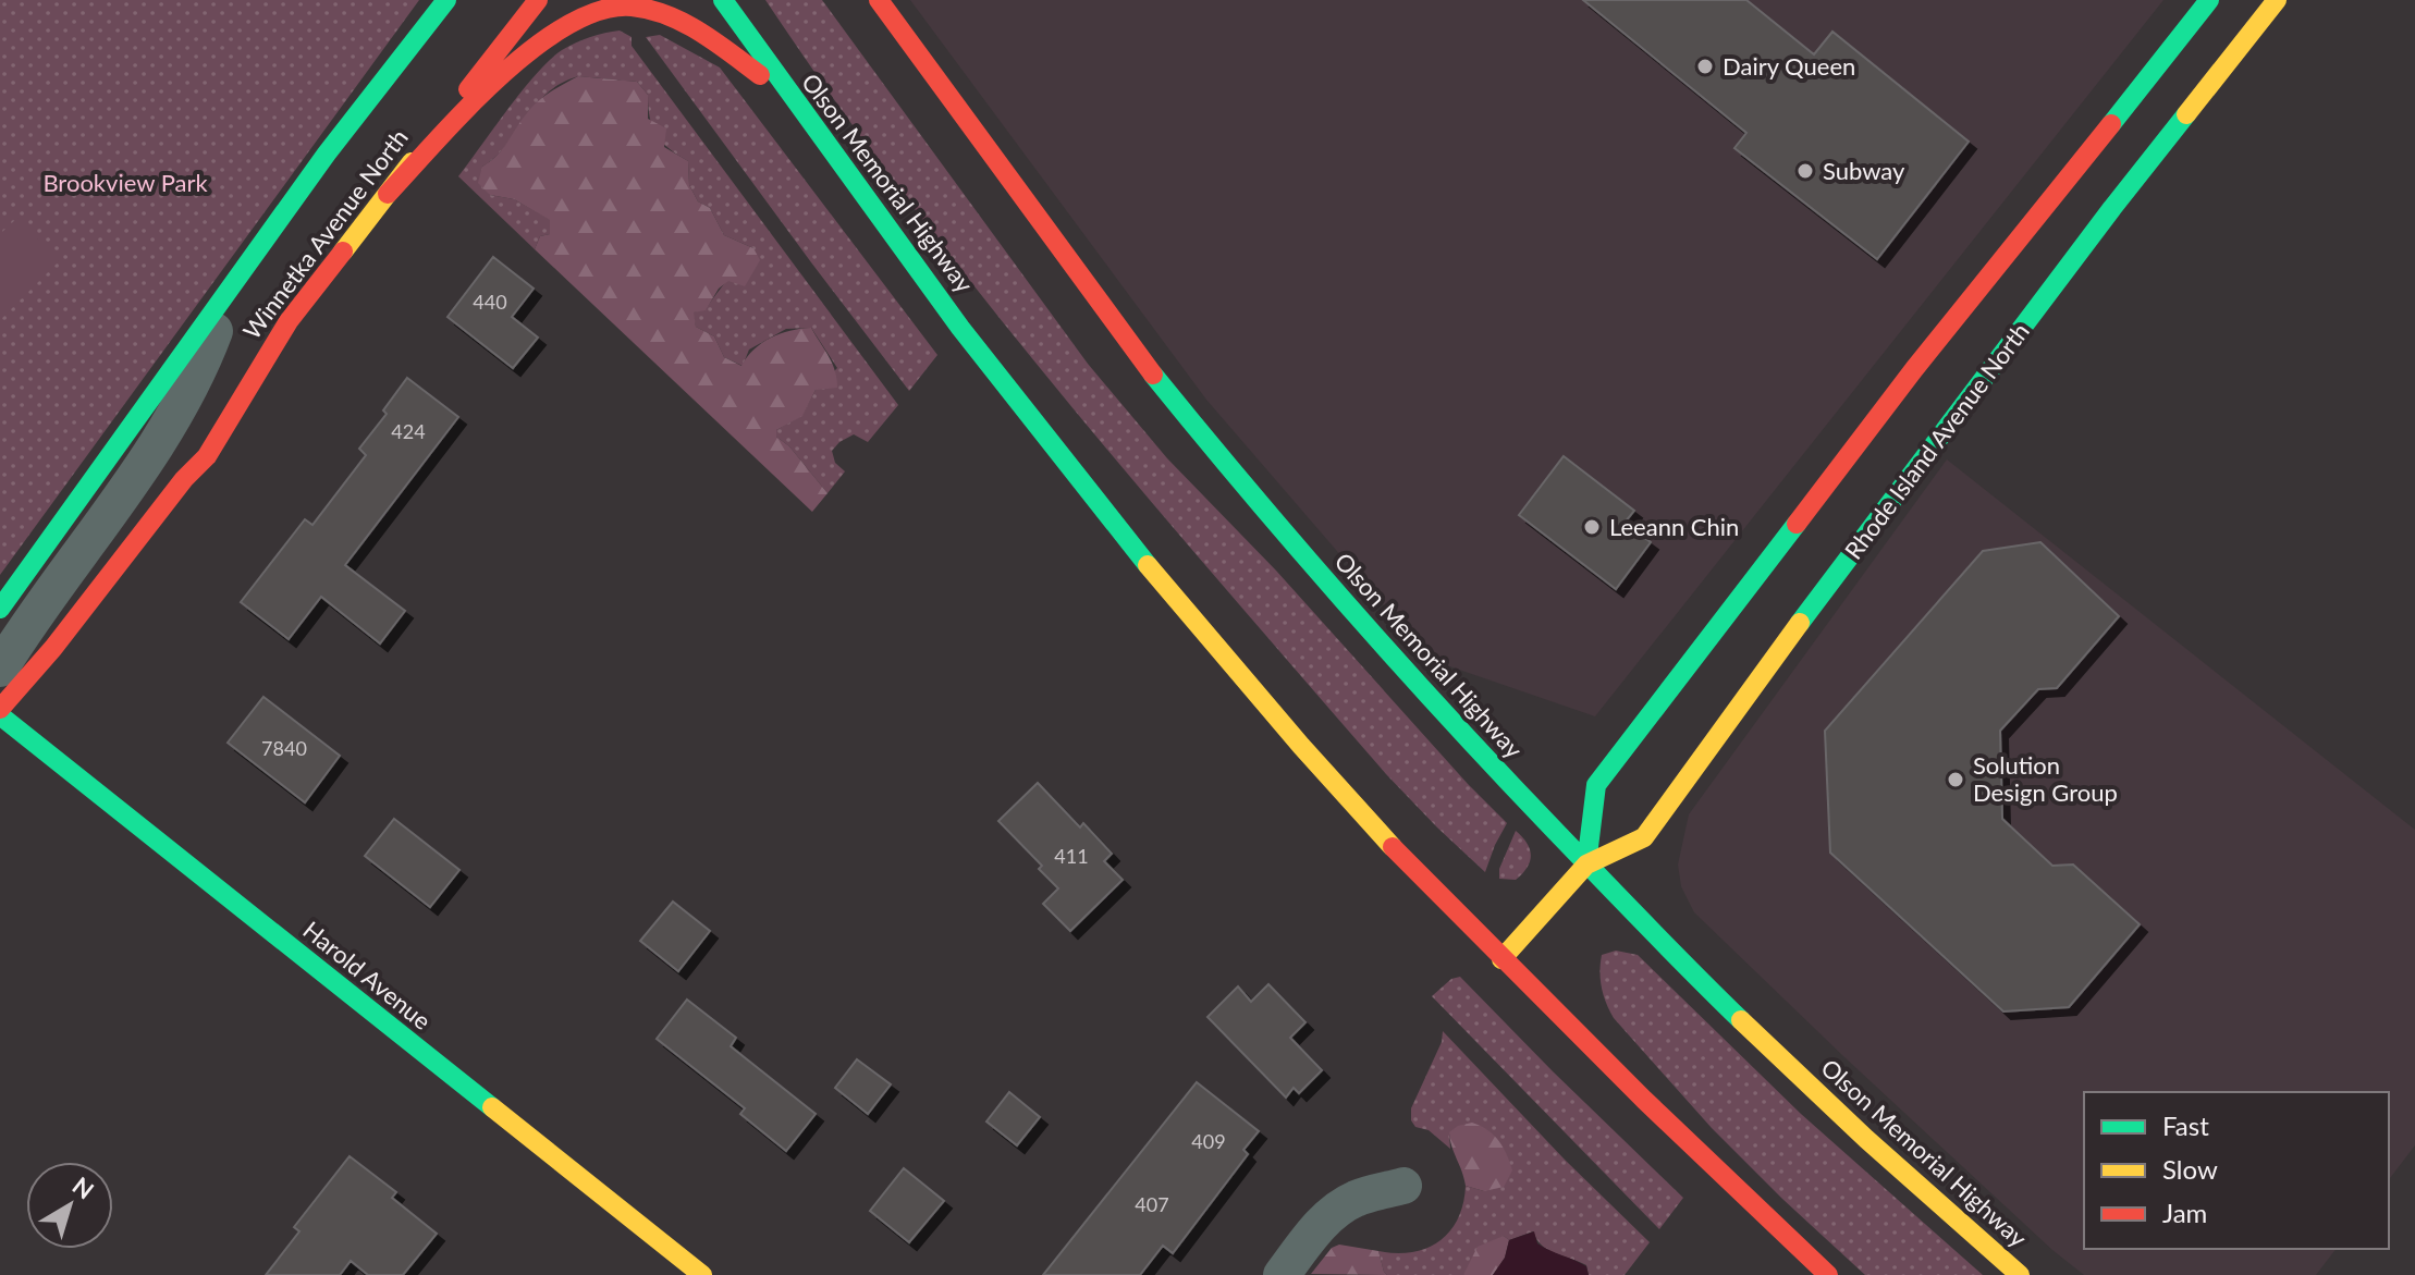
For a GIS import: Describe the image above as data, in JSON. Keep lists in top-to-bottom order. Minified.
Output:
{"streets":{"main road":["Olson Memorial Highway","Winnetka Avenue North","Rhode Island Avenue North","Harold Avenue"]},"crossings":[["Olson Memorial Highway","Rhode Island Avenue North"]],"parks":["Brookview Park"],"places":["Dairy Queen","Subway","Leeann Chin","Solution Design Group"],"house_numbers":["440","424","7840","411","409","407"],"legend":["Fast","Slow","Jam"],"north":"top right"}
